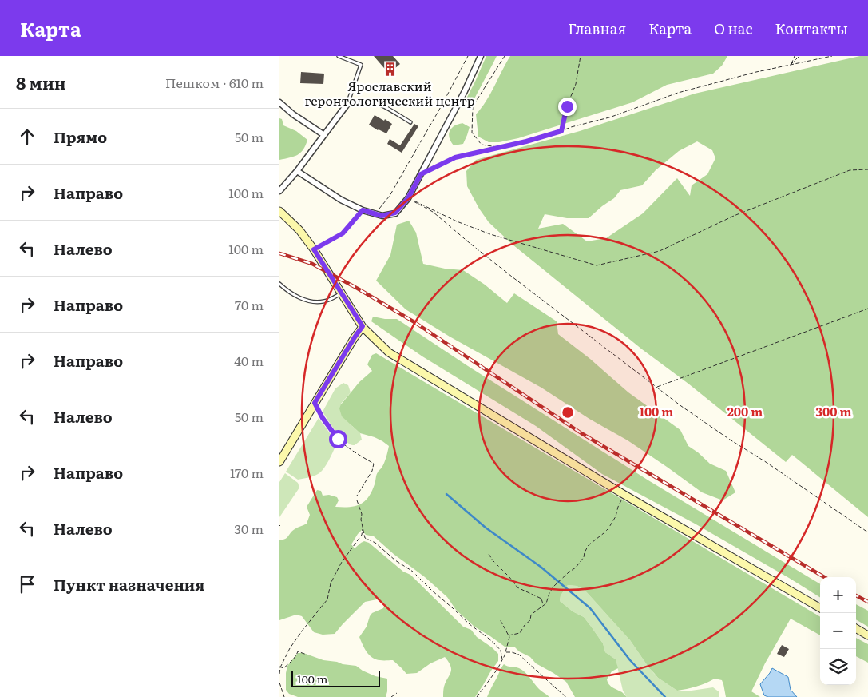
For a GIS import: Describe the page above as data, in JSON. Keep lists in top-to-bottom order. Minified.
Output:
{"places":{"building":["Ярославский геронтологический центр"]},"scale_bar":"100 m","page":{"header":"Карта","nav":["Главная","Карта","О нас","Контакты"],"heading":["8 мин","Пешком · 610 m"],"list":[["Прямо","50 m"],["Направо","100 m"],["Налево","100 m"],["Направо","70 m"],["Направо","40 m"],["Налево","50 m"],["Направо","170 m"],["Налево","30 m"],"Пункт назначения"],"map_buttons":["+","−"],"scale":"100 m"},"rings":["100 m","200 m","300 m"]}
